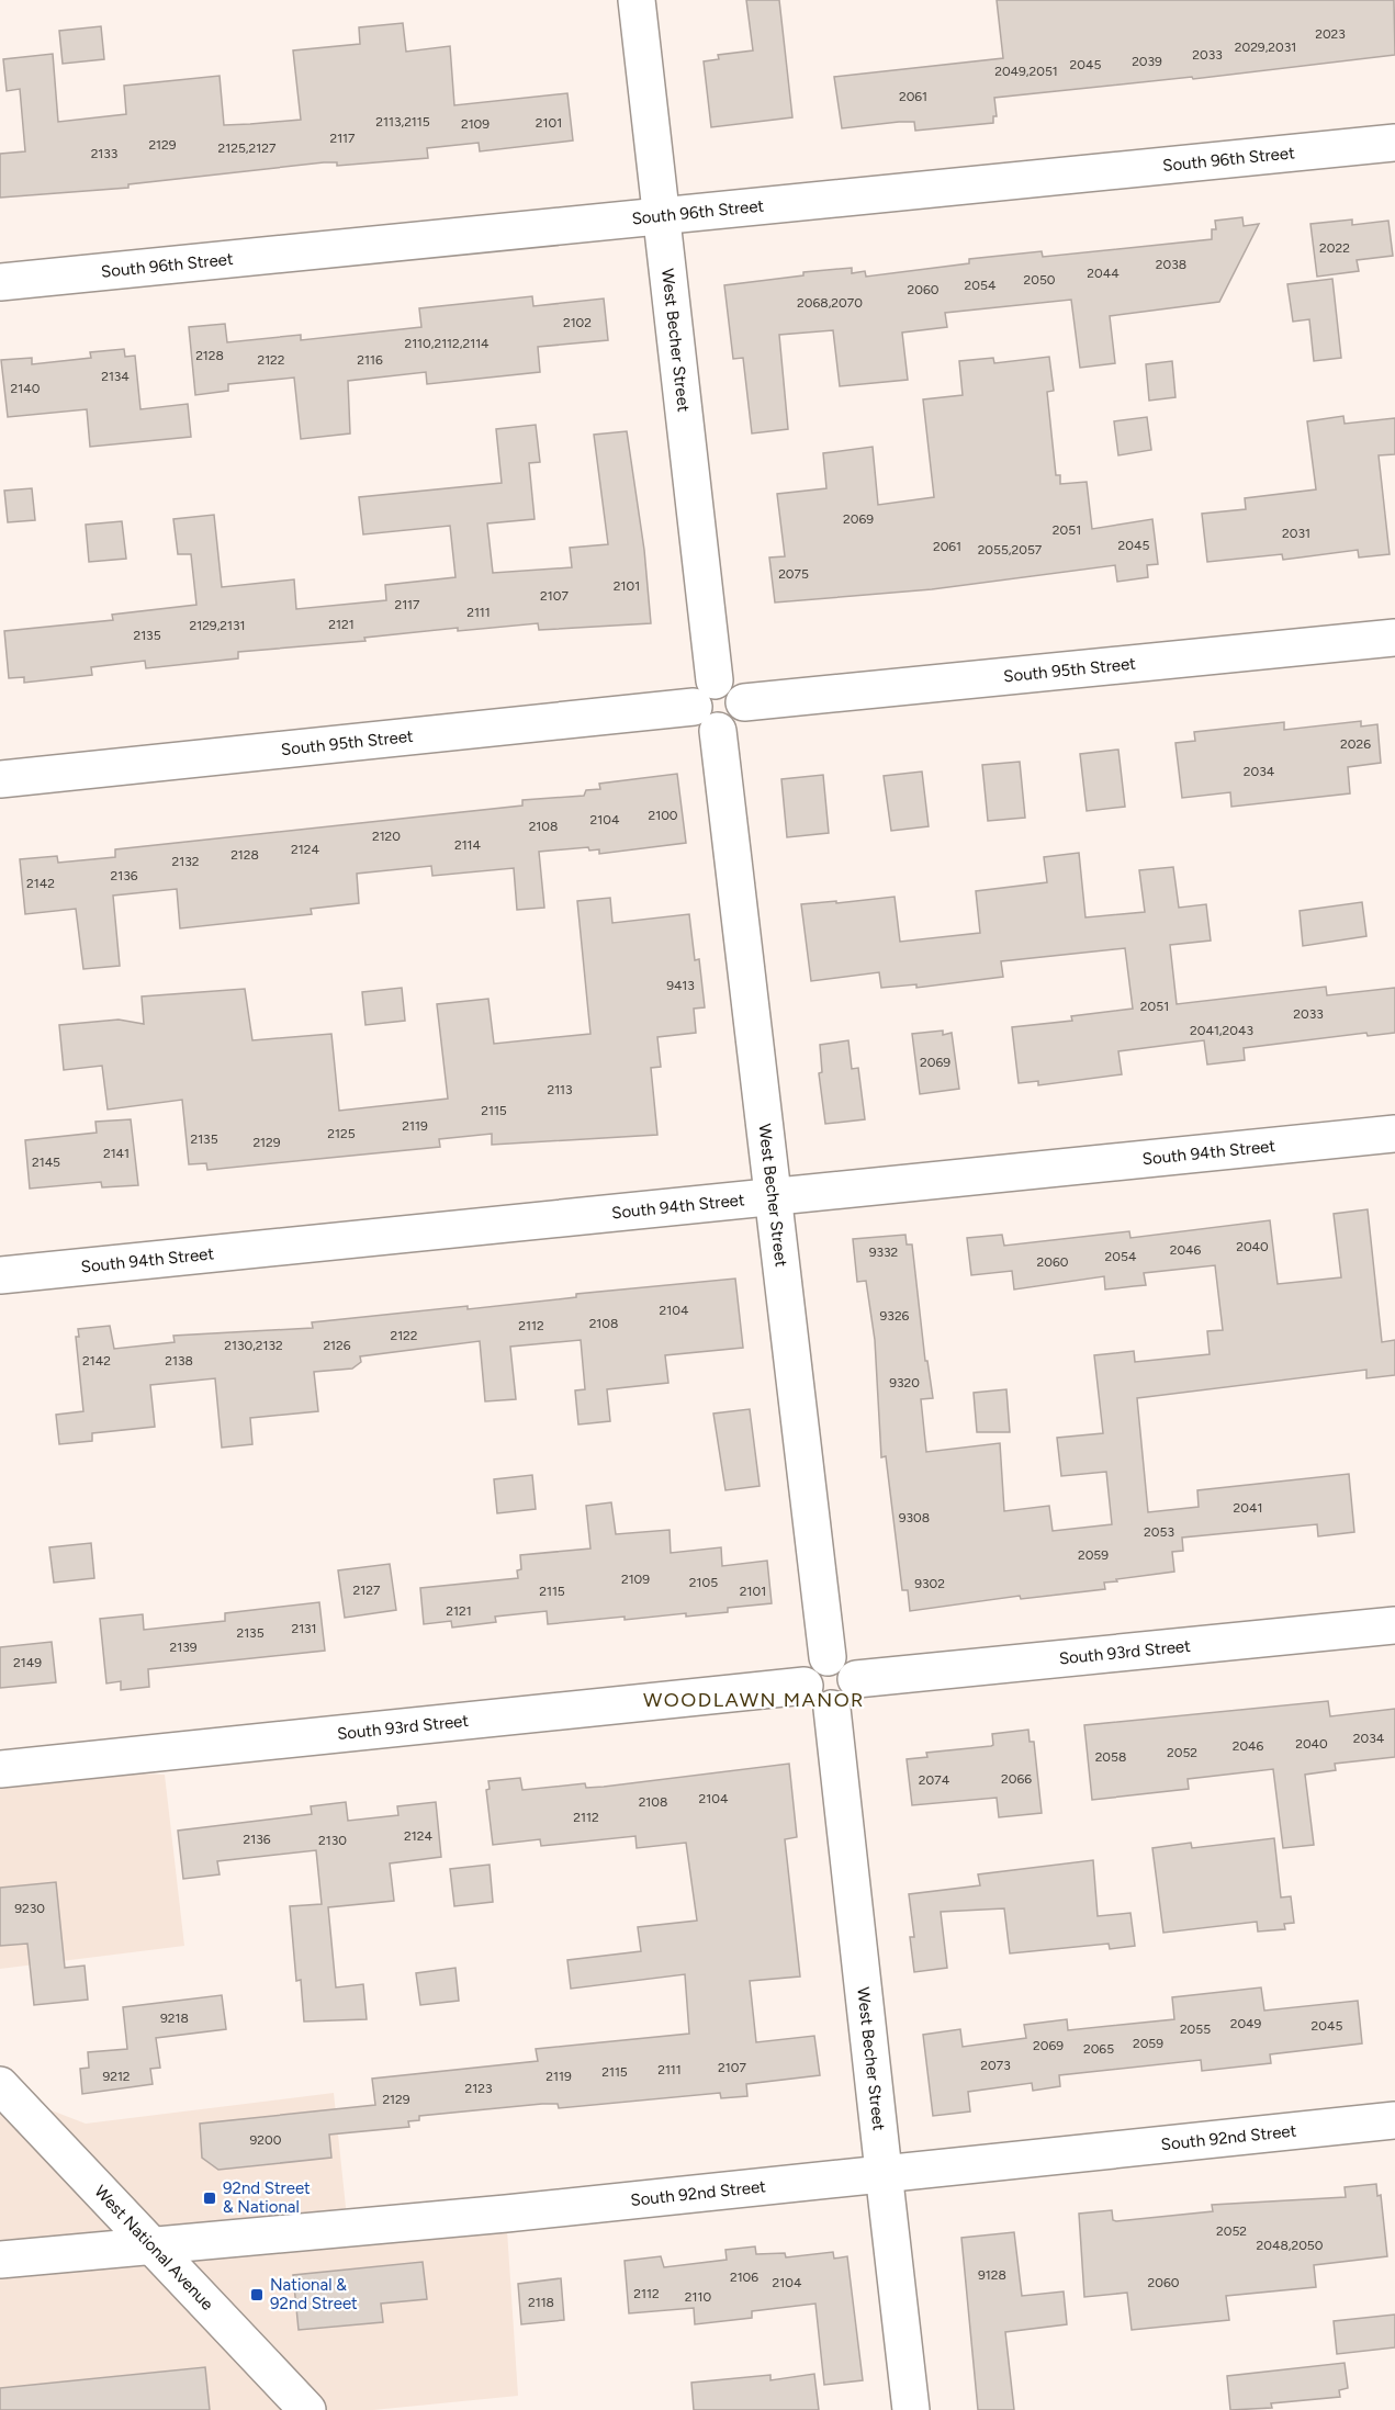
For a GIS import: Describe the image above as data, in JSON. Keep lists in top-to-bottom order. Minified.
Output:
{"streets":{"street":["South 96th Street","West Becher Street","South 95th Street","South 94th Street","South 93rd Street","South 92nd Street","West National Avenue"]},"crossings":[["South 96th Street","West Becher Street"],["West Becher Street","South 95th Street"],["West Becher Street","South 94th Street"],["West Becher Street","South 93rd Street"],["West Becher Street","South 92nd Street"],["South 92nd Street","West National Avenue"]],"districts":["WOODLAWN MANOR"],"places":{"transit":["92nd Street & National","National & 92nd Street"]},"house_numbers":["2023","2029,2031","2033","2039","2045","2049,2051","2061","2113,2115","2101","2109","2117","2129","2125,2127","2133","2022","2038","2044","2050","2054","2060","2068,2070","2102","2110,2112,2114","2128","2122","2116","2134","2140","2069","2051","2031","2045","2061","2055,2057","2075","2101","2107","2117","2111","2121","2129,2131","2135","2026","2034","2100","2104","2108","2120","2114","2124","2128","2132","2136","2142","9413","2051","2033","2041,2043","2069","2113","2115","2119","2125","2135","2129","2141","2145","2040","2046","9332","2054","2060","2104","9326","2108","2112","2122","2130,2132","2126","2142","2138","9320","2041","9308","2053","2059","2109","2105","9302","2127","2115","2101","2121","2131","2135","2139","2149","2034","2040","2046","2052","2058","2066","2074","2104","2108","2112","2124","2136","2130","9230","9218","2049","2045","2055","2059","2069","2065","2073","2107","2111","2115","9212","2119","2123","2129","9200","2052","2048,2050","9128","2106","2104","2060","2112","2110","2118"]}
